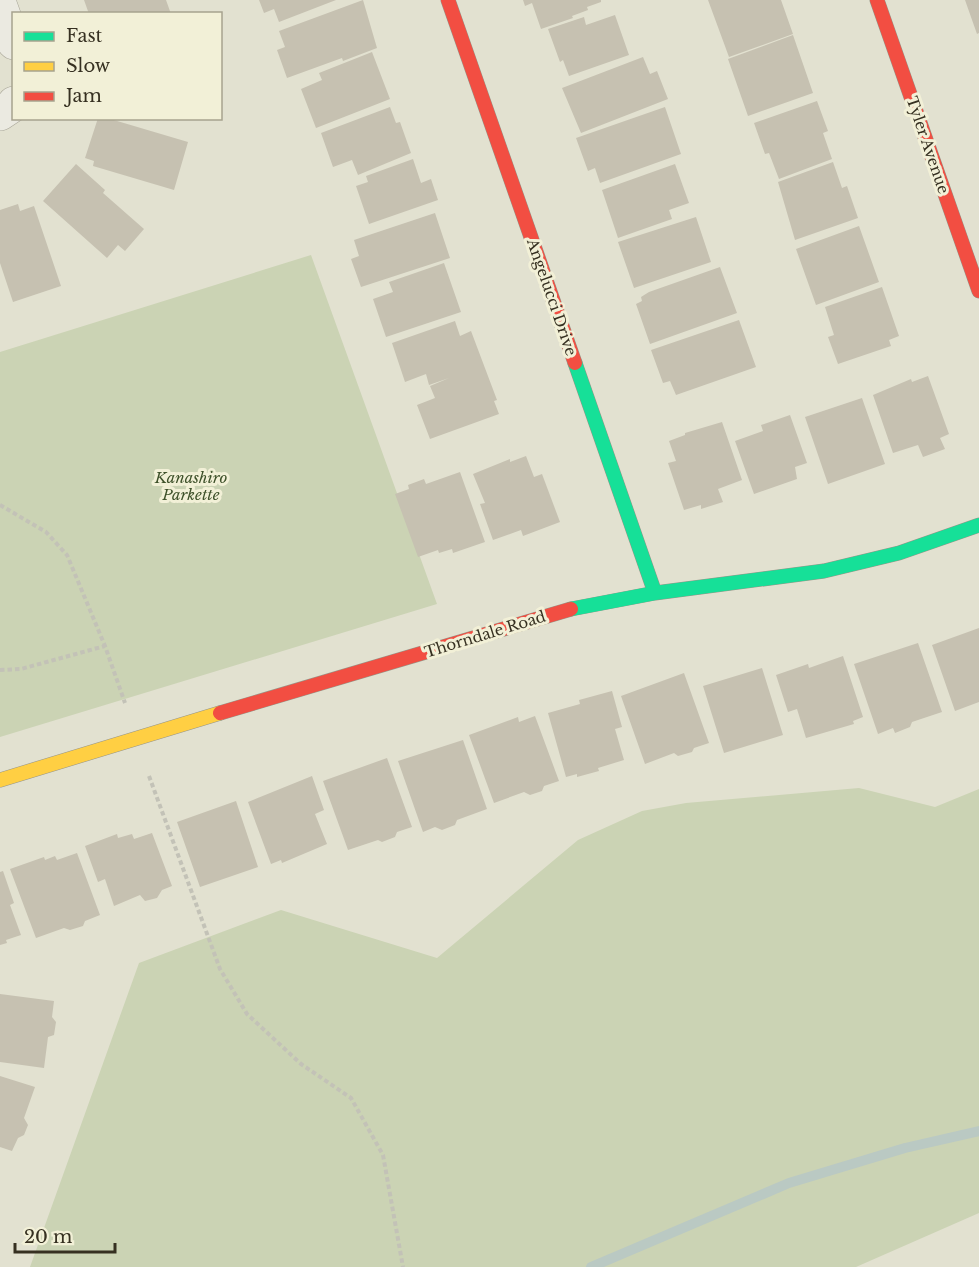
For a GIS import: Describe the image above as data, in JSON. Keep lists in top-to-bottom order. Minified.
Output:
{"streets":{"street":["Tyler Avenue","Angelucci Drive","Thorndale Road"]},"crossings":[["Angelucci Drive","Thorndale Road"]],"parks":["Kanashiro Parkette"],"legend":["Fast","Slow","Jam"],"scale_bar":"20 m"}
